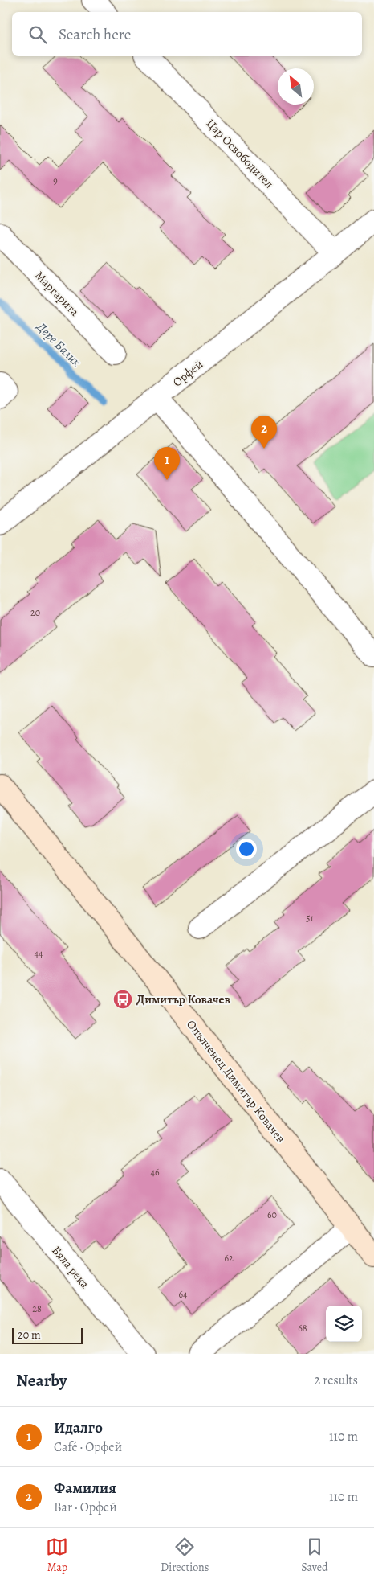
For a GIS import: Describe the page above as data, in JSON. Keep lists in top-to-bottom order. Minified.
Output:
{"streets":{"street":["Цар Освободител","Маргарита","Орфей","Опълченец Димитър Ковачев","Бяла река"]},"crossings":[["Цар Освободител","Орфей"]],"water":["Дере Балик"],"places":{"bus stop":["Димитър Ковачев"]},"house_numbers":["9","20","51","44","46","60","62","64","28","68"],"scale_bar":"20 m","north":"top left","page":{"search":"Search here","pins":["2","1"],"scale":"20 m","heading":["Nearby","2 results"],"list":[{"mark":"1","name":"Идалго","note":"Café · Орфей","value":"110 m"},{"mark":"2","name":"Фамилия","note":"Bar · Орфей","value":"110 m"}],"nav":["Map","Directions","Saved"]}}
